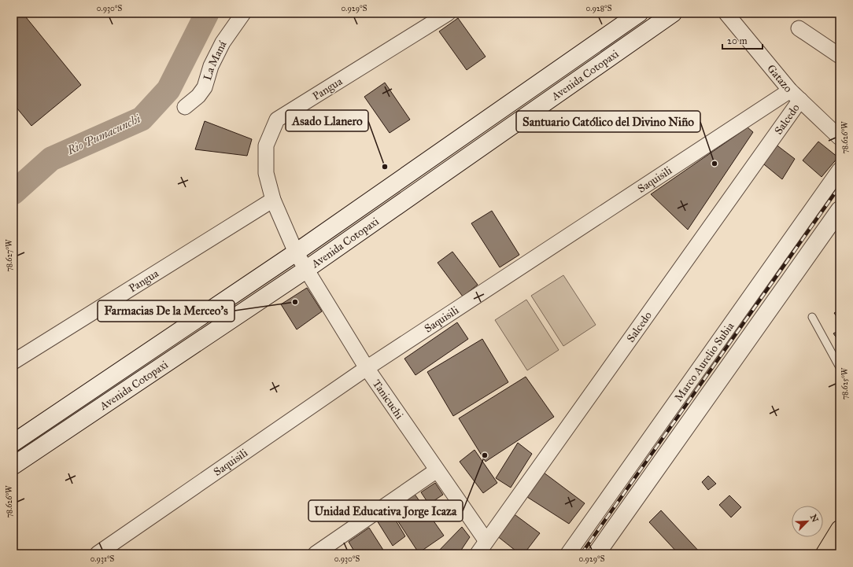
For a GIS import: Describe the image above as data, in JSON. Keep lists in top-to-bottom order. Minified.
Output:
{"streets":{"main road":["Avenida Cotopaxi","Marco Aurelio Subia"],"street":["La Maná","Gatazo","Pangua","Salcedo","Saquisili","Tanicuchi"]},"crossings":[["Avenida Cotopaxi","Pangua"],["Avenida Cotopaxi","Tanicuchi"],["Gatazo","Salcedo"],["Gatazo","Saquisili"],["Pangua","Tanicuchi"],["Salcedo","Saquisili"],["Salcedo","Tanicuchi"],["Saquisili","Tanicuchi"]],"water":["Rio Pumacunchi"],"places":["Santuario Católico del Divino Niño","Asado Llanero","Farmacias De la Merceo's","Unidad Educativa Jorge Icaza"],"scale_bar":"20 m","north":"top right","coordinates":["0.930°S","0.929°S","0.928°S","78.626°W","78.627°W","78.625°W","0.931°S"]}
